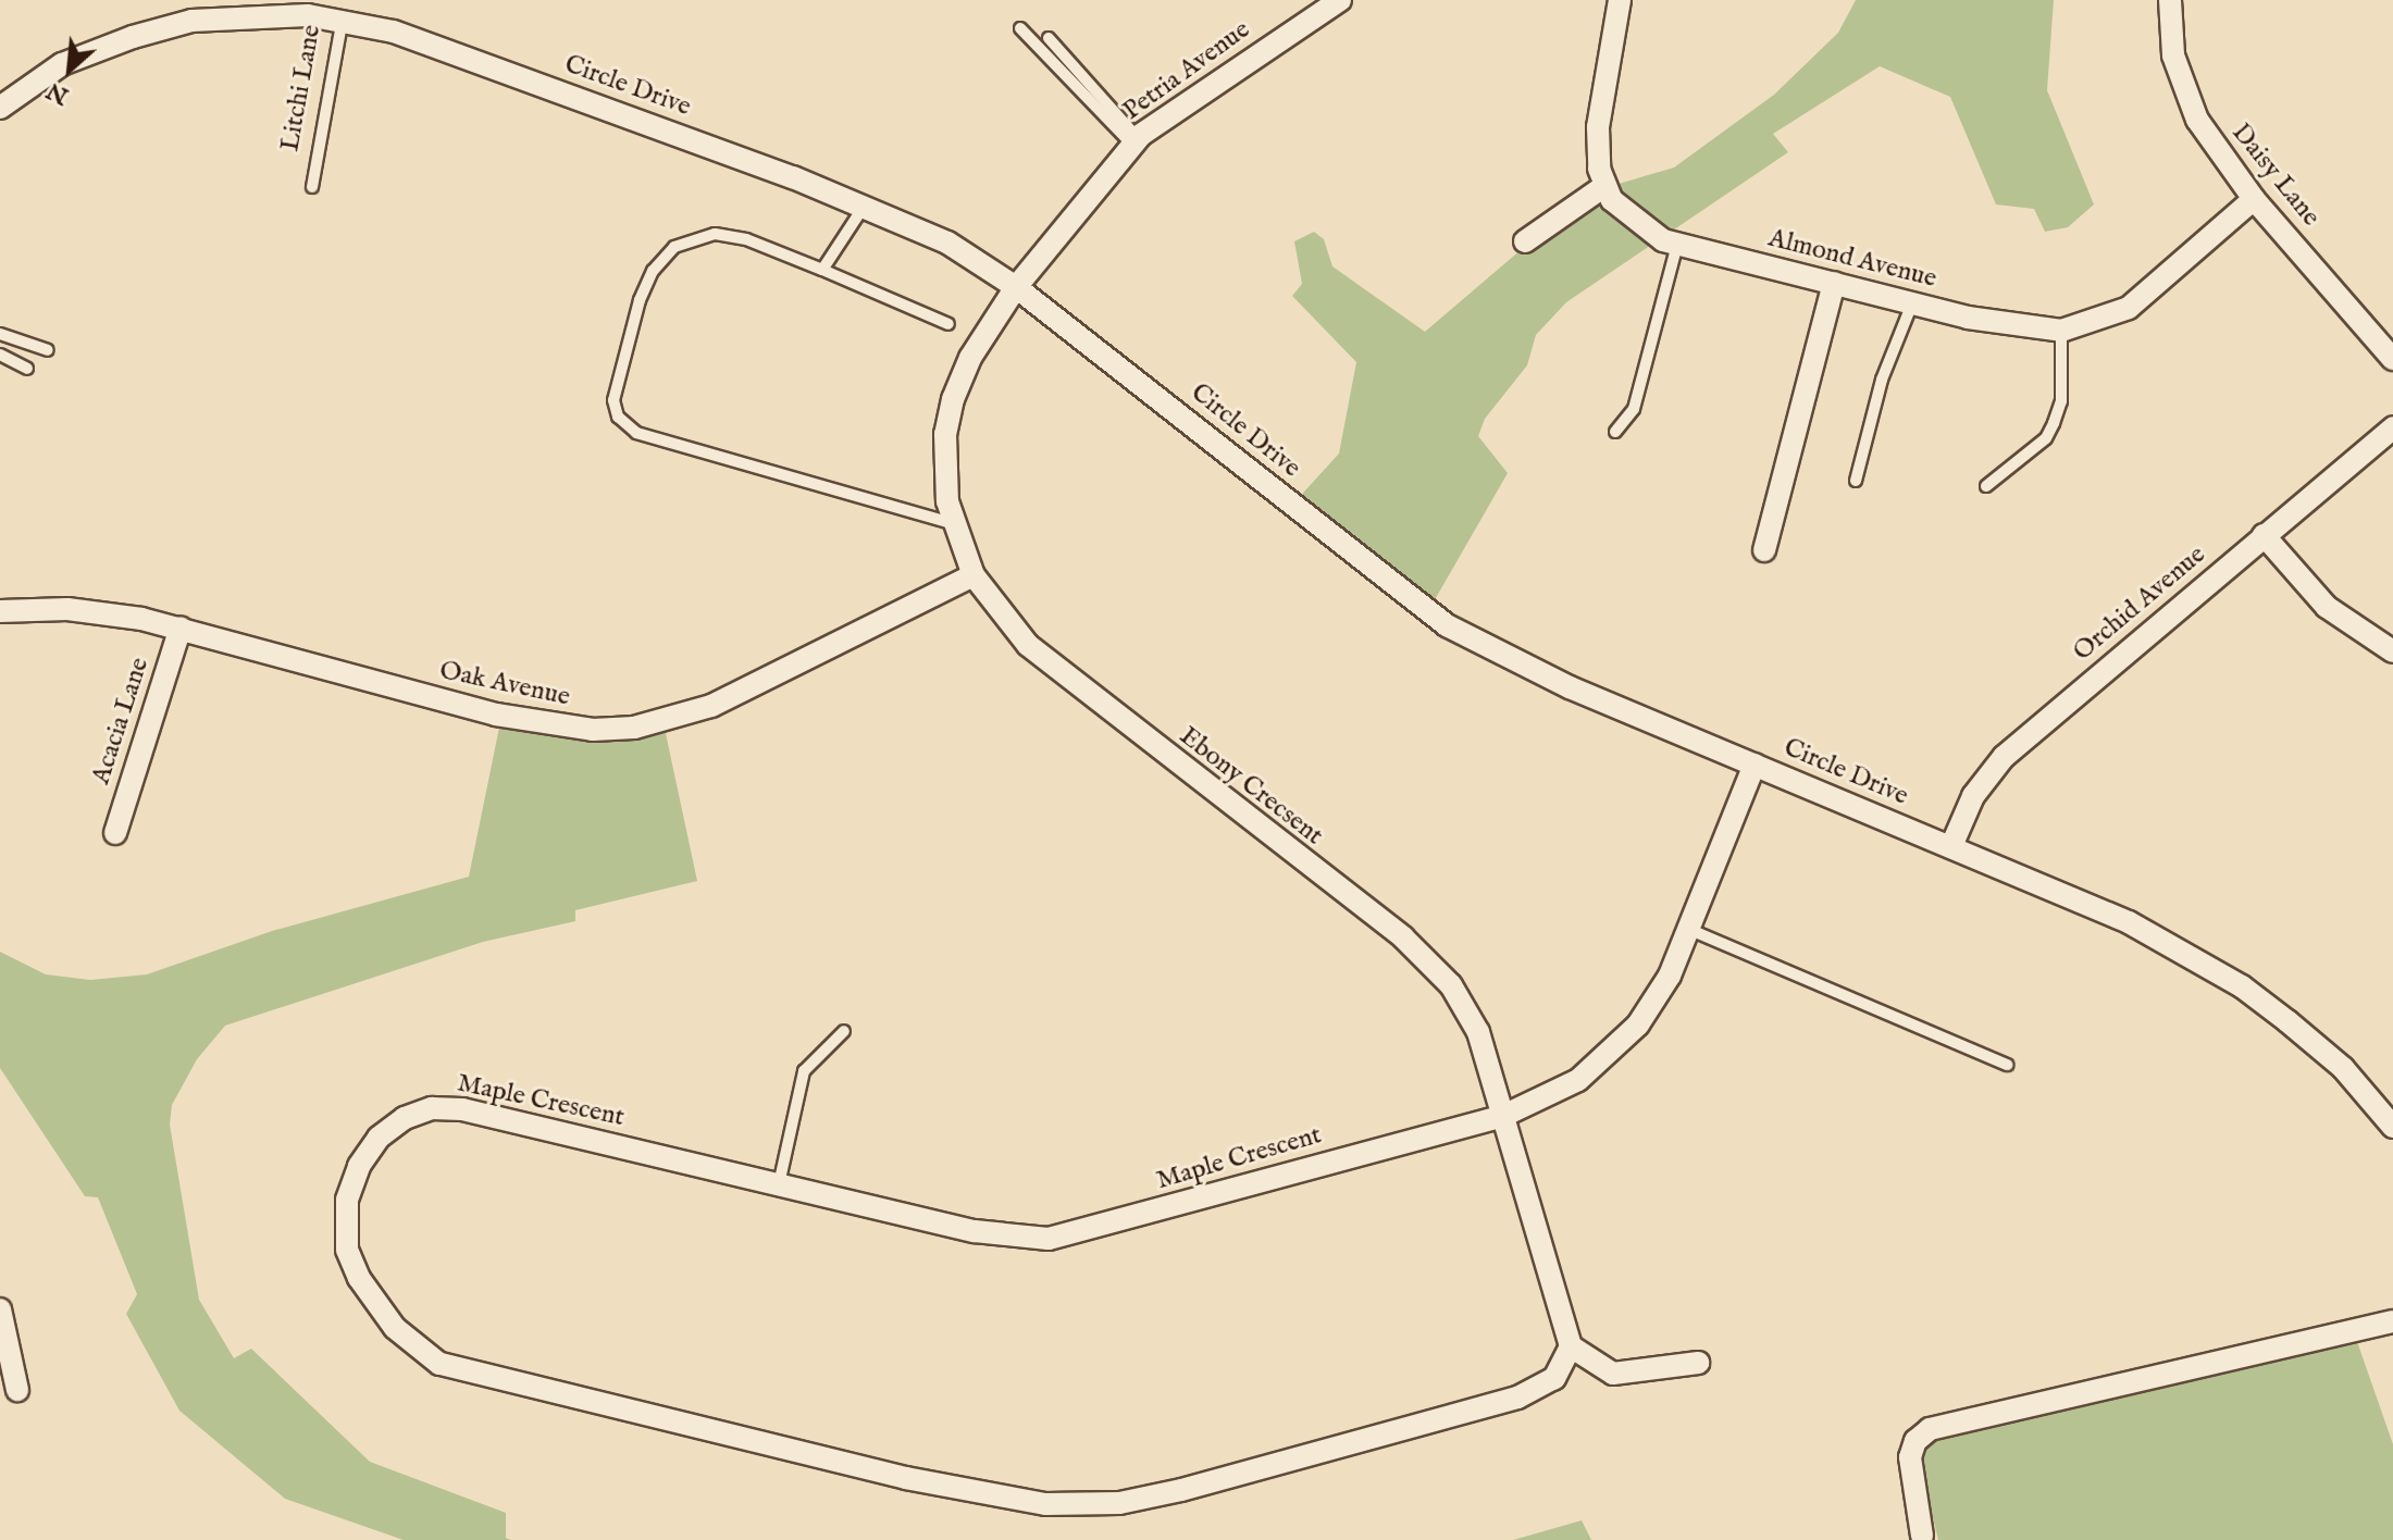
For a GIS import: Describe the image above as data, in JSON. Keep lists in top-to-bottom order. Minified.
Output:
{"streets":{"street":["Petria Avenue","Circle Drive","Daisy Lane","Almond Avenue","Orchid Avenue","Oak Avenue","Acacia Lane","Ebony Crecsent","Maple Crescent"],"lane":["Litchi Lane"]},"crossings":[["Petria Avenue","Circle Drive"],["Petria Avenue","Ebony Crecsent"],["Circle Drive","Litchi Lane"],["Circle Drive","Orchid Avenue"],["Circle Drive","Ebony Crecsent"],["Circle Drive","Maple Crescent"],["Daisy Lane","Almond Avenue"],["Oak Avenue","Acacia Lane"],["Oak Avenue","Ebony Crecsent"],["Ebony Crecsent","Maple Crescent"]],"north":"bottom left"}
